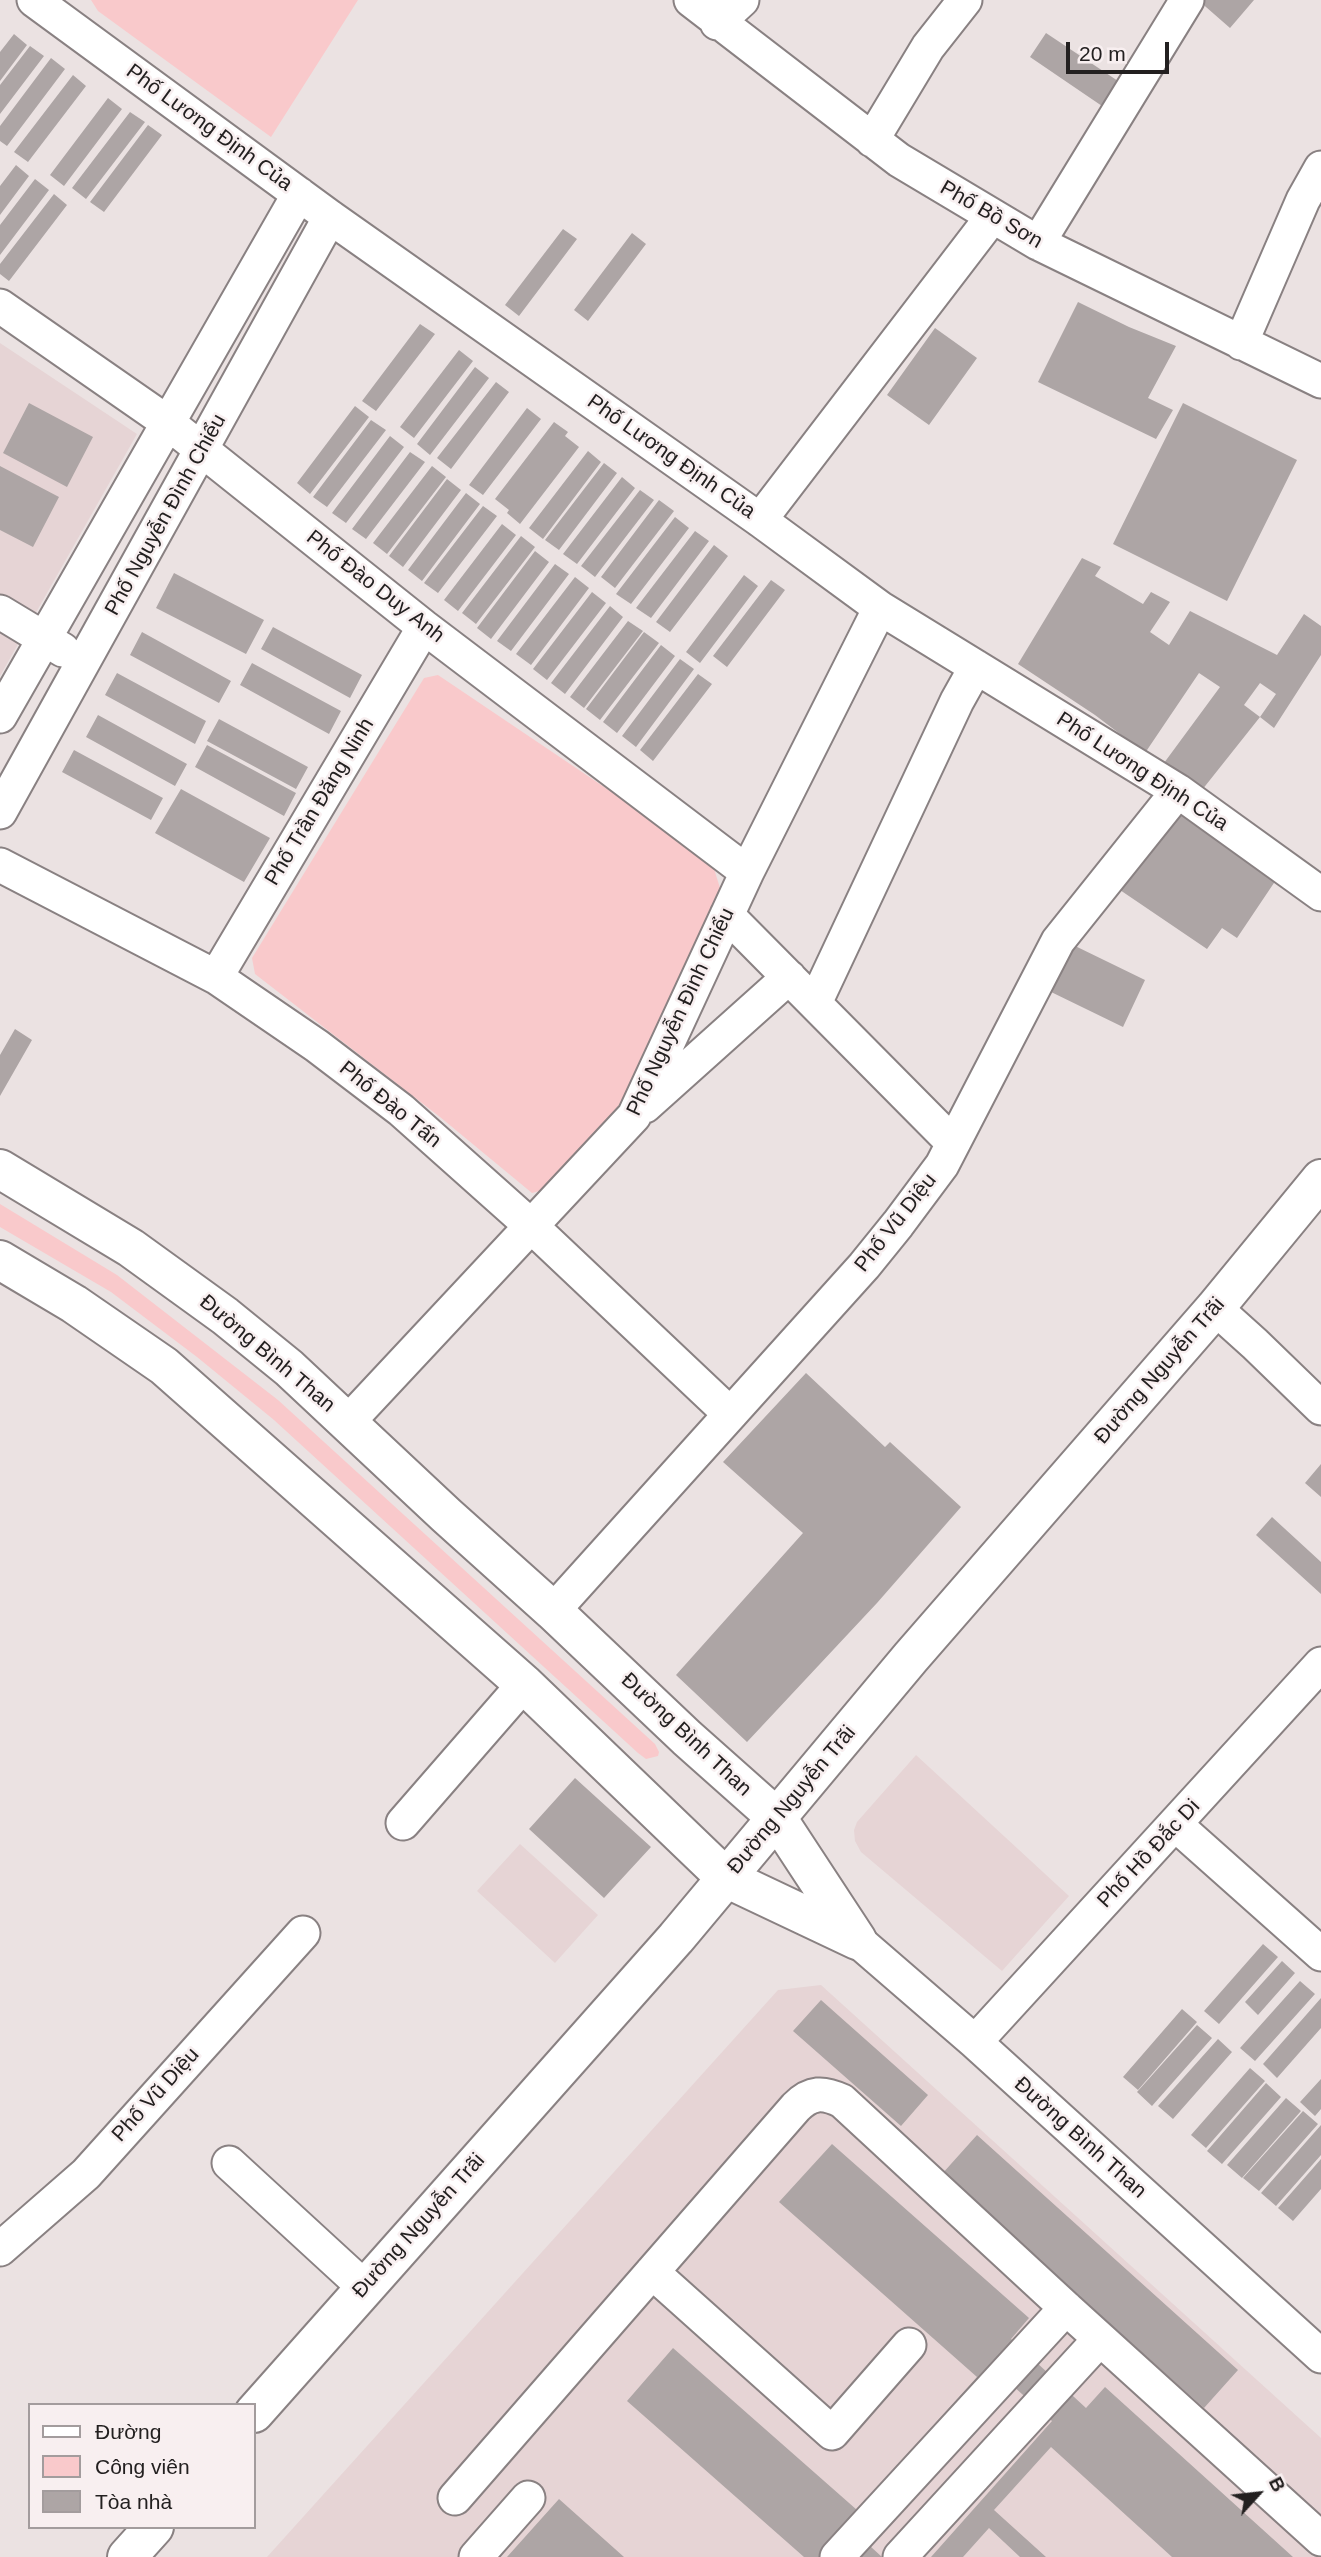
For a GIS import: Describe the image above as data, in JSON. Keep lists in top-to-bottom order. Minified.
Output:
{"streets":{"main road":["Đường Bình Than","Đường Nguyễn Trãi"],"street":["Phố Lương Định Của","Phố Bồ Sơn","Phố Nguyễn Đình Chiểu","Phố Đào Duy Anh","Phố Trần Đăng Ninh","Phố Đào Tấn","Phố Vũ Diệu","Phố Hồ Đắc Di"]},"crossings":[["Phố Lương Định Của","Phố Nguyễn Đình Chiểu"],["Phố Lương Định Của","Phố Vũ Diệu"],["Phố Nguyễn Đình Chiểu","Phố Đào Duy Anh"],["Phố Nguyễn Đình Chiểu","Phố Đào Tấn"],["Phố Nguyễn Đình Chiểu","Đường Bình Than"],["Phố Đào Duy Anh","Phố Trần Đăng Ninh"],["Phố Trần Đăng Ninh","Phố Đào Tấn"],["Phố Đào Tấn","Phố Vũ Diệu"],["Phố Vũ Diệu","Đường Bình Than"],["Đường Bình Than","Đường Nguyễn Trãi"],["Đường Bình Than","Phố Hồ Đắc Di"]],"legend":["Đường","Công viên","Tòa nhà"],"scale_bar":"20 m","north":"top right"}
